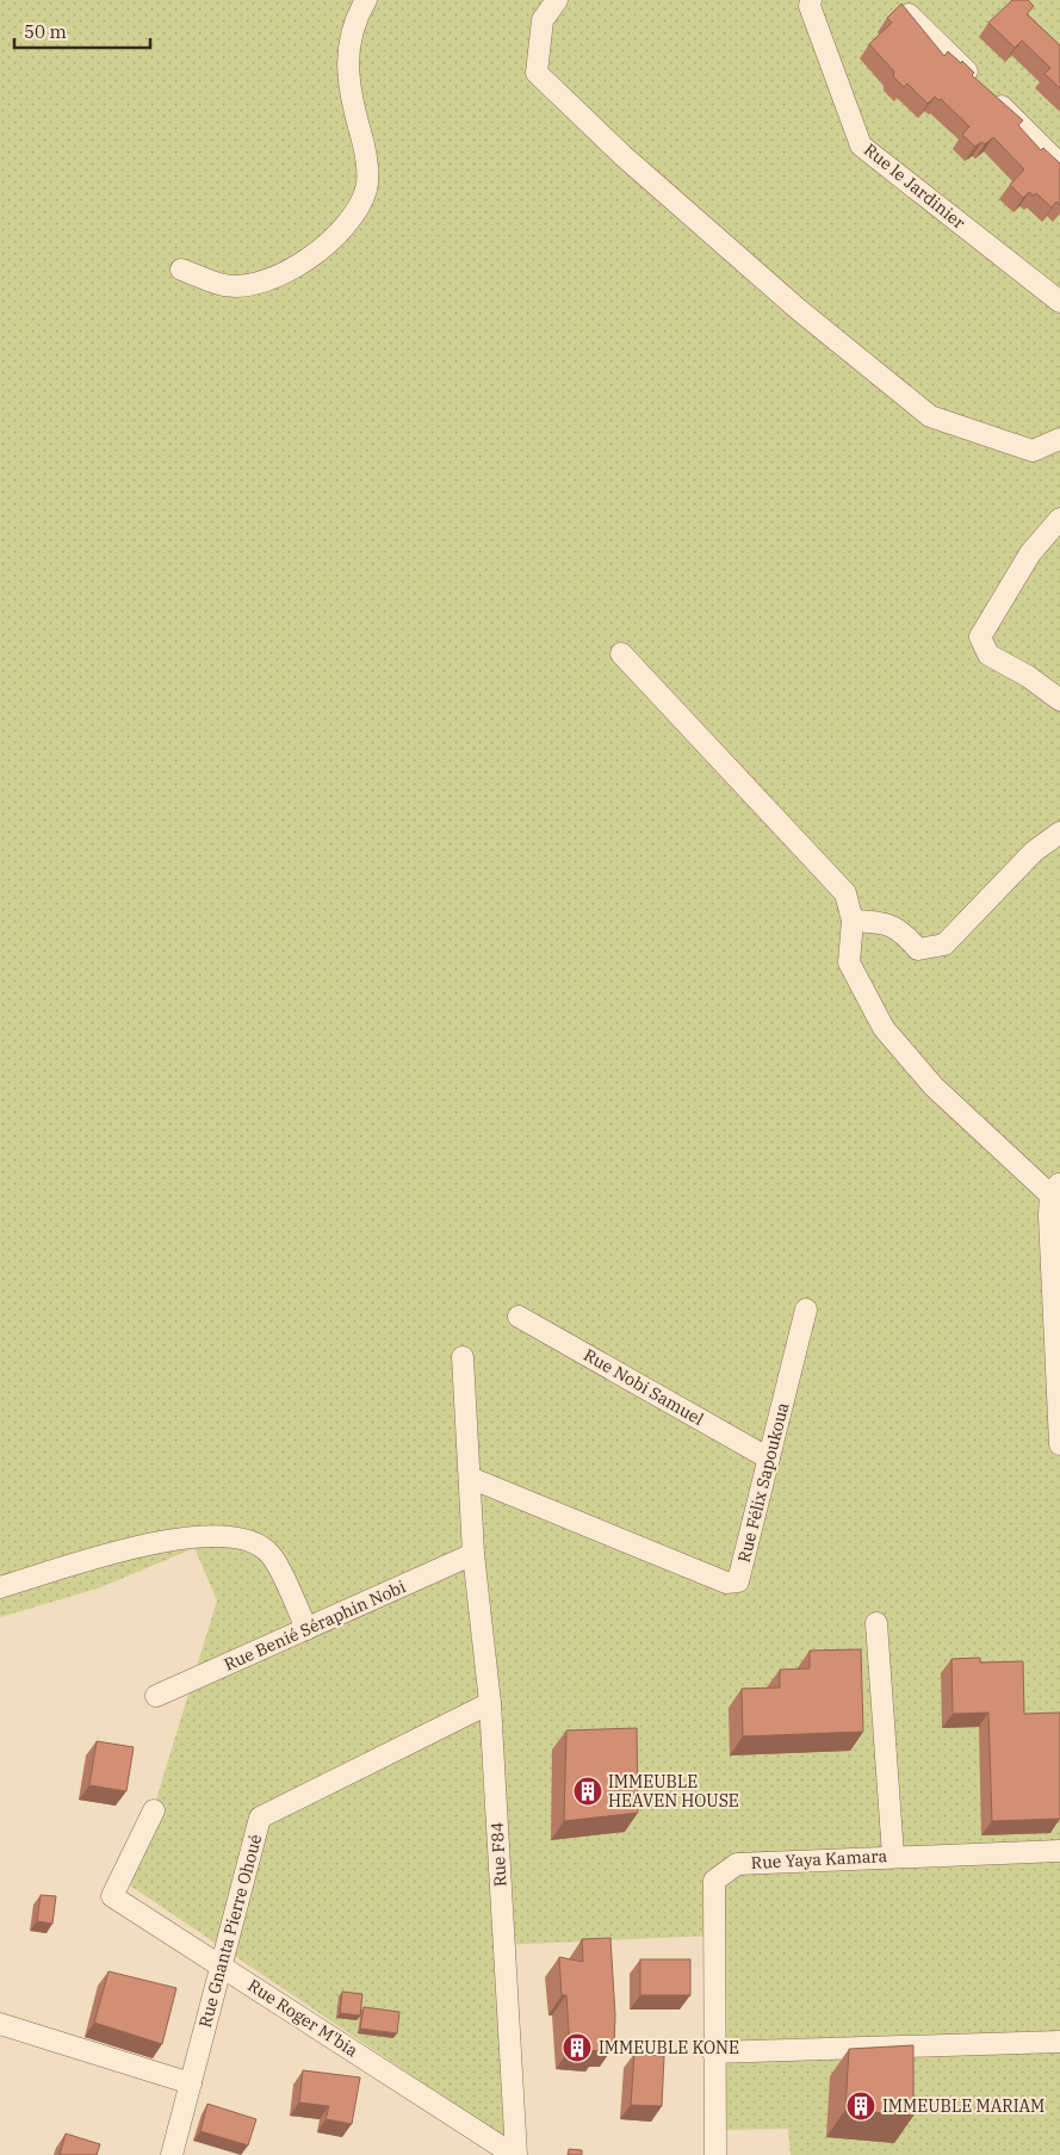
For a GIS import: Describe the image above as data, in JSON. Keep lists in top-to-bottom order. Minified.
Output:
{"streets":{"street":["Rue le Jardinier","Rue Nobi Samuel","Rue Félix Sapoukoua","Rue Benié Séraphin Nobi","Rue F84","Rue Yaya Kamara","Rue Gnanta Pierre Ohoué","Rue Roger M'bia"]},"crossings":[["Rue Nobi Samuel","Rue Félix Sapoukoua"],["Rue Félix Sapoukoua","Rue F84"],["Rue Benié Séraphin Nobi","Rue F84"],["Rue F84","Rue Gnanta Pierre Ohoué"],["Rue F84","Rue Roger M'bia"],["Rue Gnanta Pierre Ohoué","Rue Roger M'bia"]],"places":{"building":["IMMEUBLE HEAVEN HOUSE","IMMEUBLE KONE","IMMEUBLE MARIAM"]},"scale_bar":"50 m"}
